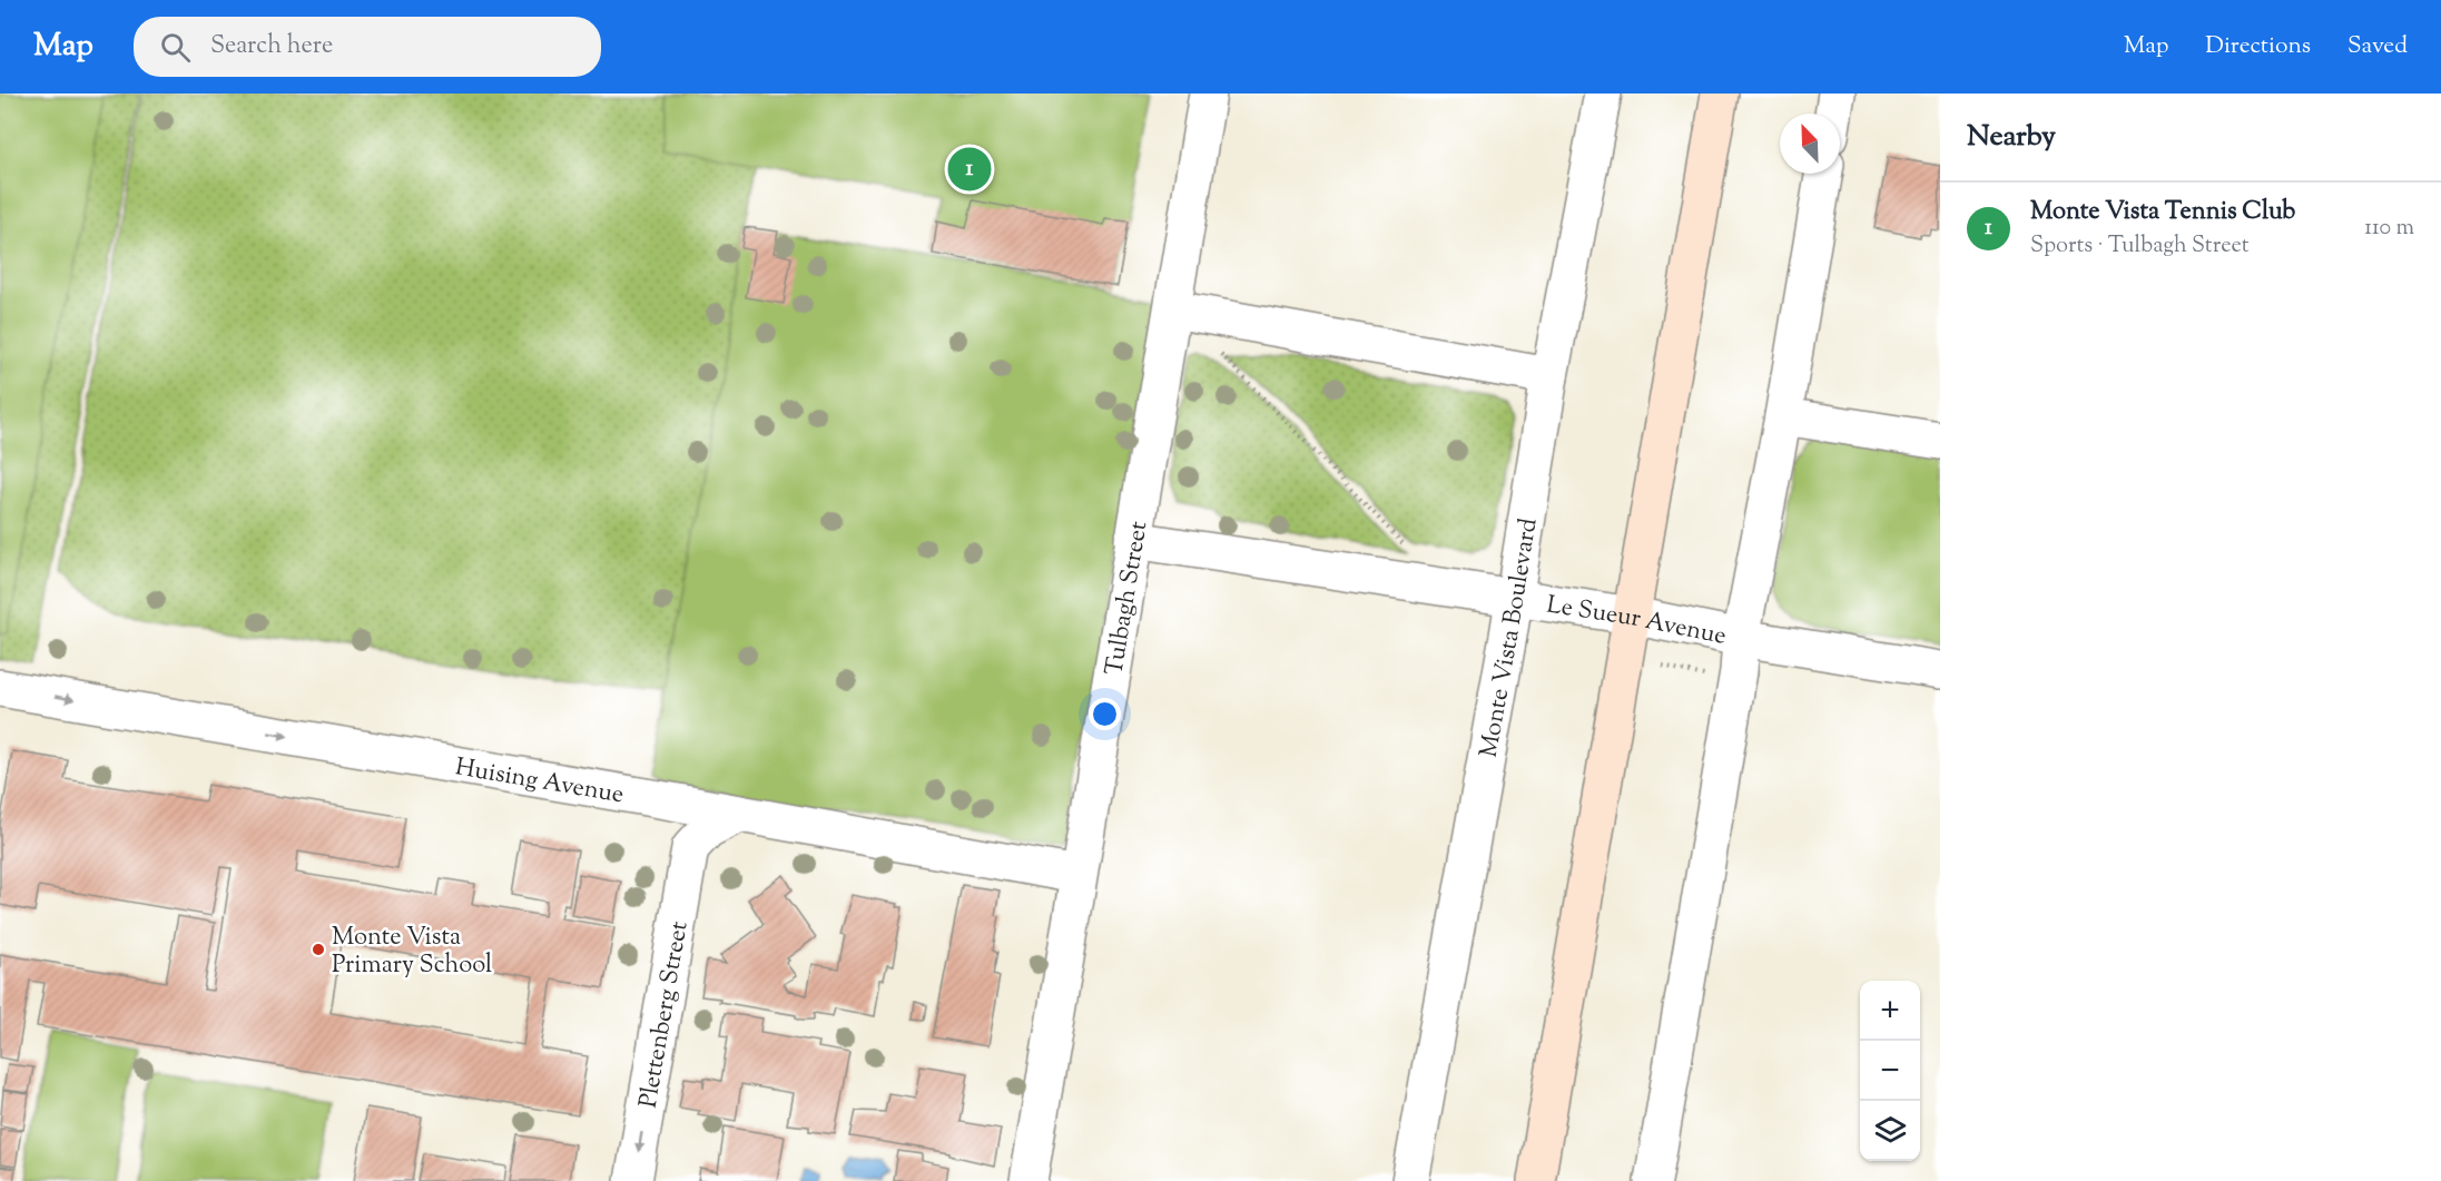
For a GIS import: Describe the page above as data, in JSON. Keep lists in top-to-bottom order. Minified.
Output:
{"streets":{"street":["Tulbagh Street","Le Sueur Avenue","Monte Vista Boulevard","Huising Avenue","Plettenberg Street"]},"crossings":[["Tulbagh Street","Le Sueur Avenue"],["Tulbagh Street","Huising Avenue"],["Le Sueur Avenue","Monte Vista Boulevard"]],"one_way":["Huising Avenue","Plettenberg Street"],"places":["Monte Vista Primary School"],"north":"top left","page":{"header":"Map","search":"Search here","nav":["Map","Directions","Saved"],"heading":"Nearby","pins":"1","list":[{"mark":"1","name":"Monte Vista Tennis Club","note":"Sports · Tulbagh Street","value":"110 m"}],"map_buttons":["+","−"]}}
